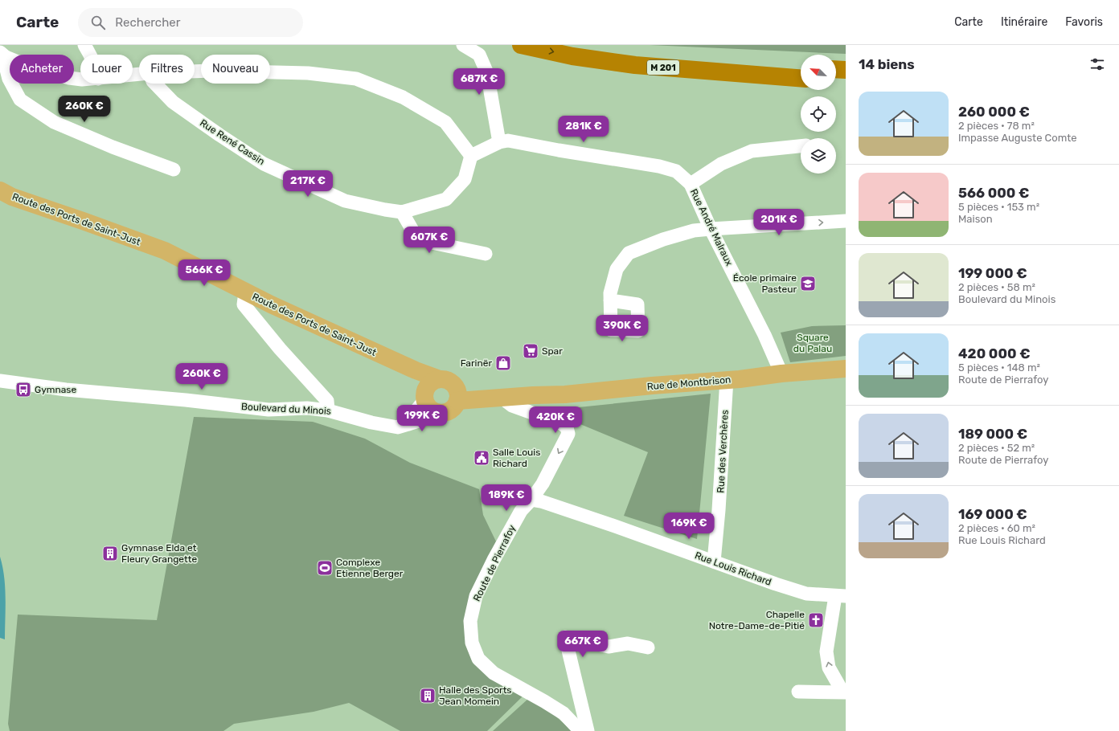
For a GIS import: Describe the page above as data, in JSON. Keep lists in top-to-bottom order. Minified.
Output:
{"streets":{"highway":["M 201"],"main road":["Route des Ports de Saint-Just","Rue de Montbrison"],"street":["Rue René Cassin","Rue André Malraux","Boulevard du Minois","Rue des Verchères","Route de Pierrafoy","Rue Louis Richard"]},"crossings":[["Rue René Cassin","Rue André Malraux"],["Route des Ports de Saint-Just","Rue de Montbrison"],["Route des Ports de Saint-Just","Boulevard du Minois"],["Rue André Malraux","Rue de Montbrison"],["Rue de Montbrison","Boulevard du Minois"],["Rue de Montbrison","Rue des Verchères"],["Rue de Montbrison","Route de Pierrafoy"],["Rue des Verchères","Rue Louis Richard"],["Route de Pierrafoy","Rue Louis Richard"]],"parks":["Square du Palau"],"places":{"school or university":["École primaire Pasteur"],"supermarket":["Spar"],"shop":["Farinër"],"bus stop":["Gymnase"],"public building":["Salle Louis Richard"],"building":["Gymnase Elda et Fleury Grangette","Halle des Sports Jean Momein"],"sports":["Complexe Etienne Berger"],"church":["Chapelle Notre-Dame-de-Pitié"]},"north":"top left","page":{"header":"Carte","search":"Rechercher","nav":["Carte","Itinéraire","Favoris"],"heading":"14 biens","chip":["Acheter","Louer","Filtres","Nouveau"],"price":["687K €","260K €","281K €","217K €","201K €","607K €","566K €","390K €","260K €","199K €","420K €","189K €","169K €","667K €"],"list":[{"name":"260 000 €","note":"2 pièces · 78 m² · Impasse Auguste Comte"},{"name":"566 000 €","note":"5 pièces · 153 m² · Maison"},{"name":"199 000 €","note":"2 pièces · 58 m² · Boulevard du Minois"},{"name":"420 000 €","note":"5 pièces · 148 m² · Route de Pierrafoy"},{"name":"189 000 €","note":"2 pièces · 52 m² · Route de Pierrafoy"},{"name":"169 000 €","note":"2 pièces · 60 m² · Rue Louis Richard"}]}}
